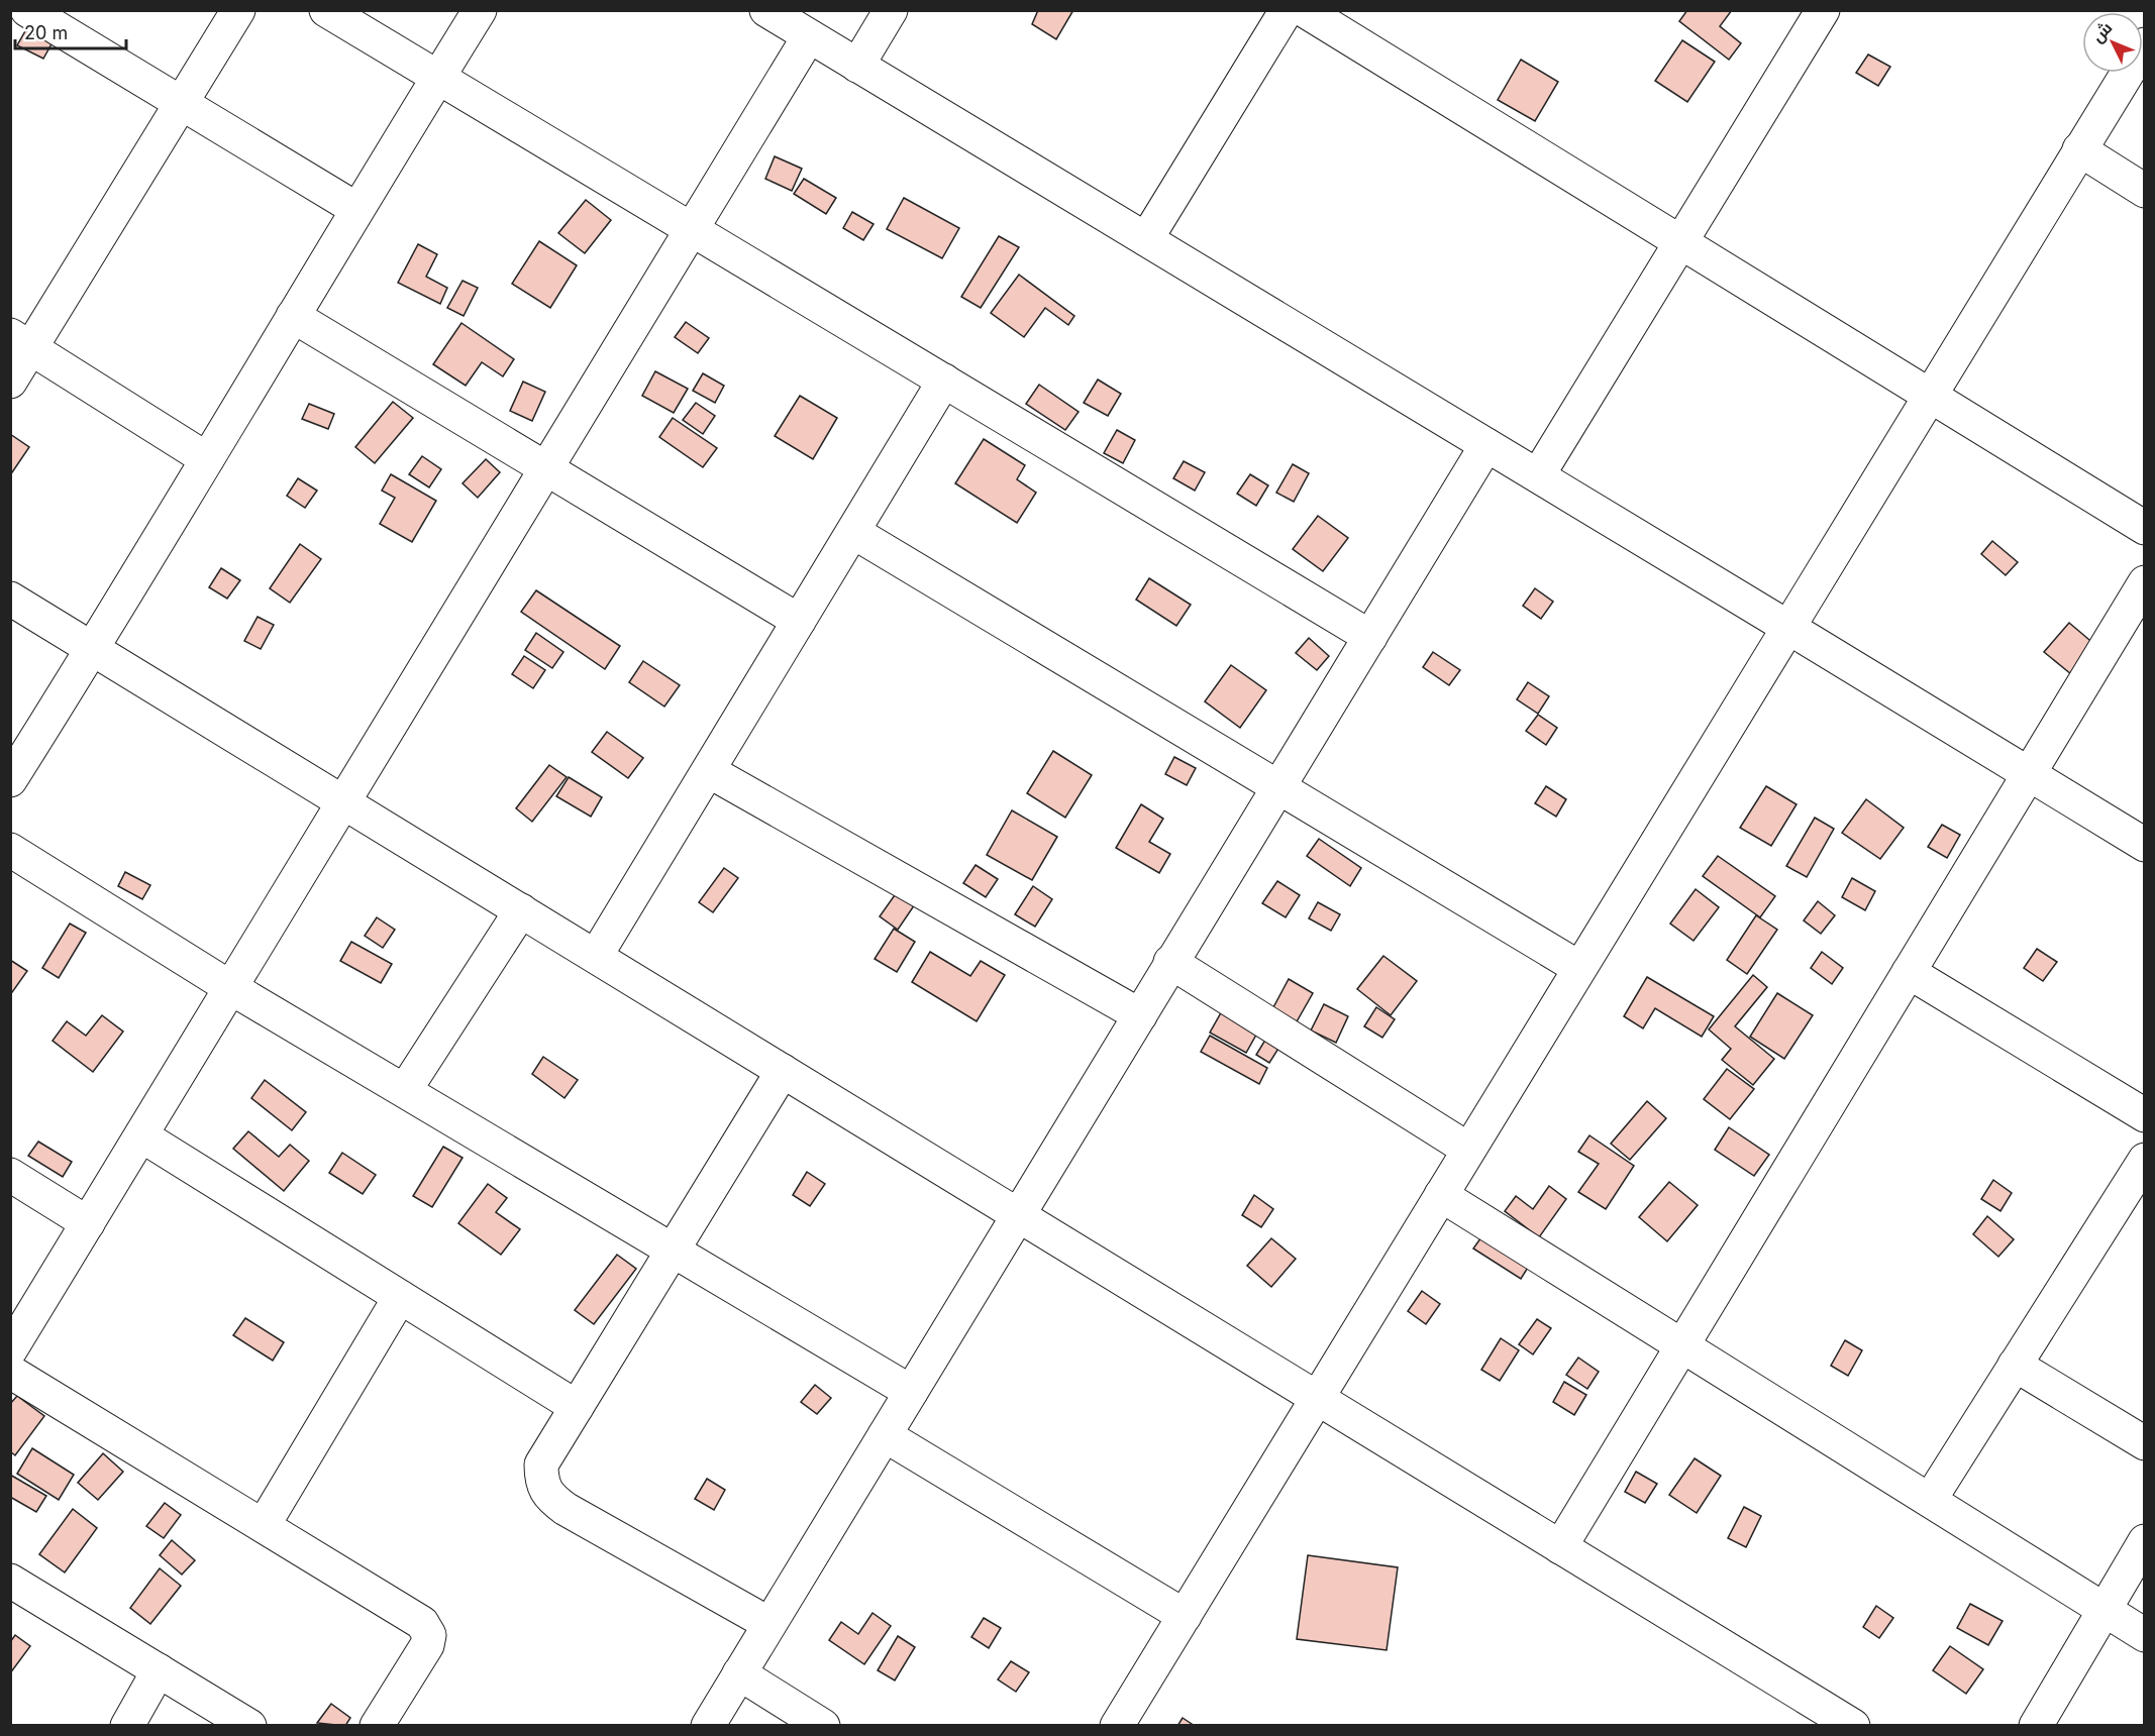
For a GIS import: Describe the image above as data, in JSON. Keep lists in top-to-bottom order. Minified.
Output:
{"scale_bar":"20 m","north":"top left"}
